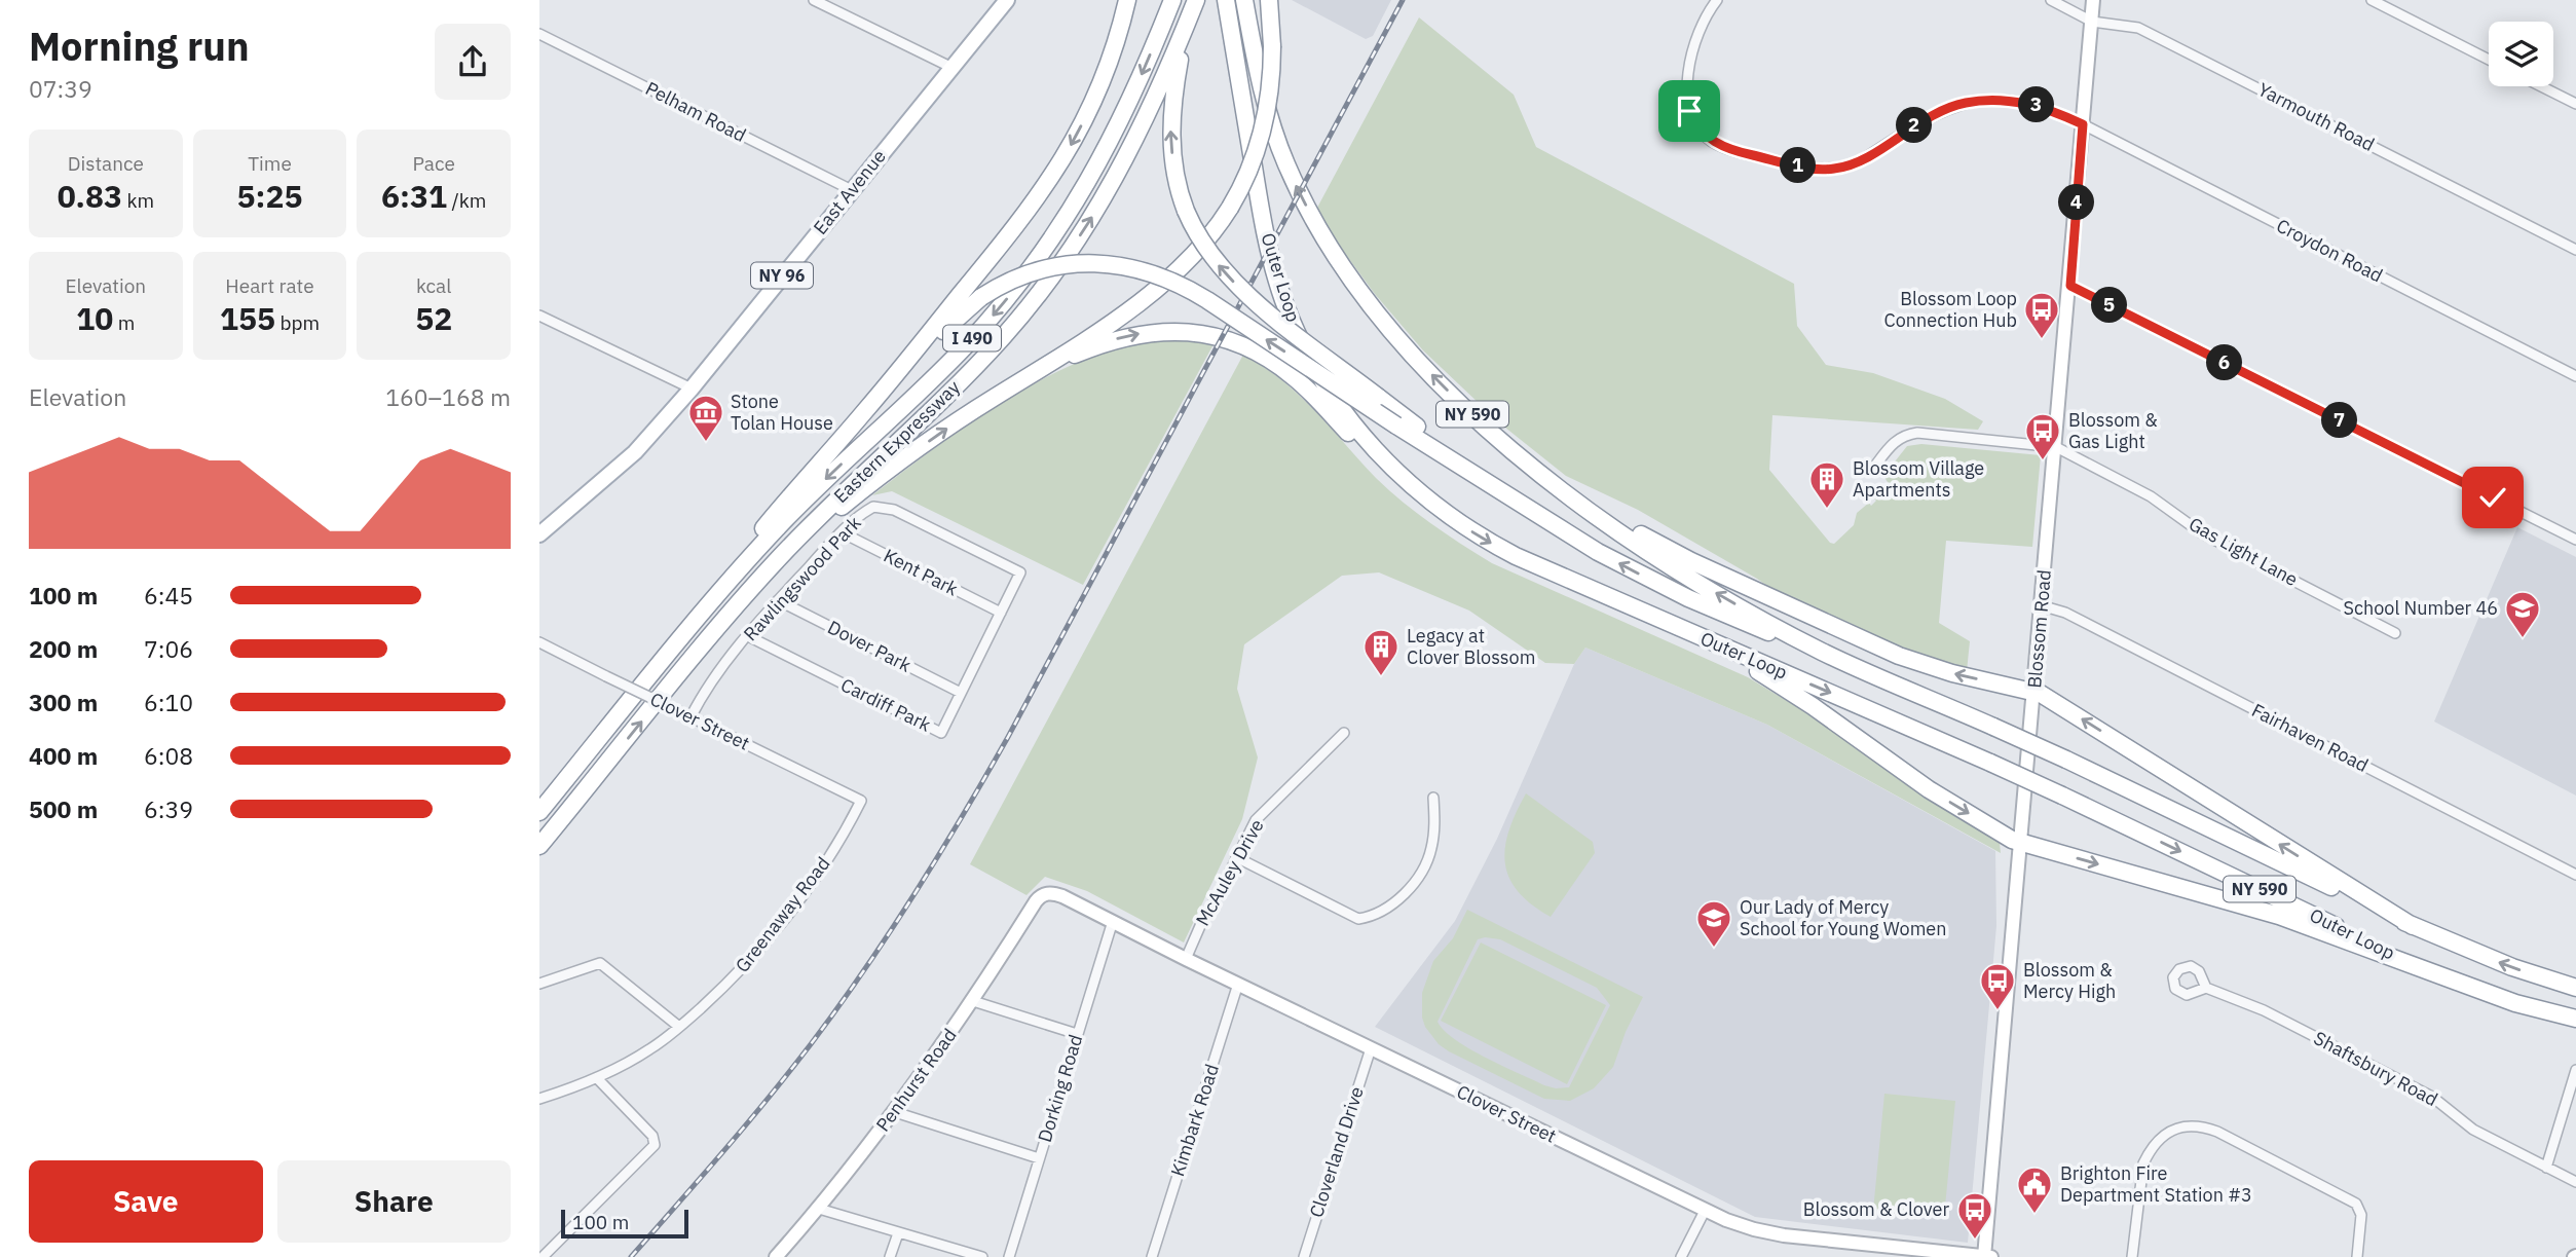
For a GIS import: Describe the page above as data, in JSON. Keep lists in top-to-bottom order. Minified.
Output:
{"streets":{"highway":["Outer Loop","I 490","NY 590","Eastern Expressway"],"main road":["East Avenue","NY 96"],"street":["Pelham Road","Yarmouth Road","Croydon Road","Gas Light Lane","Kent Park","Rawlingswood Park","Blossom Road","Dover Park","Cardiff Park","Clover Street","Fairhaven Road","McAuley Drive","Greenaway Road","Shaftsbury Road","Penhurst Road","Dorking Road","Kimbark Road","Cloverland Drive"]},"crossings":[["Pelham Road","East Avenue"],["Yarmouth Road","Blossom Road"],["Croydon Road","Blossom Road"],["Gas Light Lane","Blossom Road"],["Kent Park","Rawlingswood Park"],["Kent Park","Cardiff Park"],["Rawlingswood Park","Dover Park"],["Rawlingswood Park","Cardiff Park"],["Rawlingswood Park","Clover Street"],["Blossom Road","Clover Street"],["Blossom Road","Fairhaven Road"],["Dover Park","Cardiff Park"],["Clover Street","McAuley Drive"],["Clover Street","Greenaway Road"],["Clover Street","Penhurst Road"],["Clover Street","Dorking Road"],["Clover Street","Kimbark Road"],["Clover Street","Cloverland Drive"]],"places":{"bus stop":["Blossom Loop Connection Hub","Blossom & Gas Light","Blossom & Mercy High","Blossom & Clover"],"museum":["Stone Tolan House"],"building":["Blossom Village Apartments","Legacy at Clover Blossom"],"school or university":["School Number 46","Our Lady of Mercy School for Young Women"],"public building":["Brighton Fire Department Station #3"]},"scale_bar":"100 m","page":{"heading":["Morning run","07:39"],"pins":["3","2","1","4","5","6","7"],"stats":[["Distance","0.83 km"],["Time","5:25"],["Pace","6:31 /km"],["Elevation","10 m"],["Heart rate","155 bpm"],["kcal","52"]],"chart":["Elevation","160–168 m"],"list":[{"name":"100 m","note":"6:45"},{"name":"200 m","note":"7:06"},{"name":"300 m","note":"6:10"},{"name":"400 m","note":"6:08"},{"name":"500 m","note":"6:39"}],"buttons":["Save","Share"],"scale":"100 m"}}
